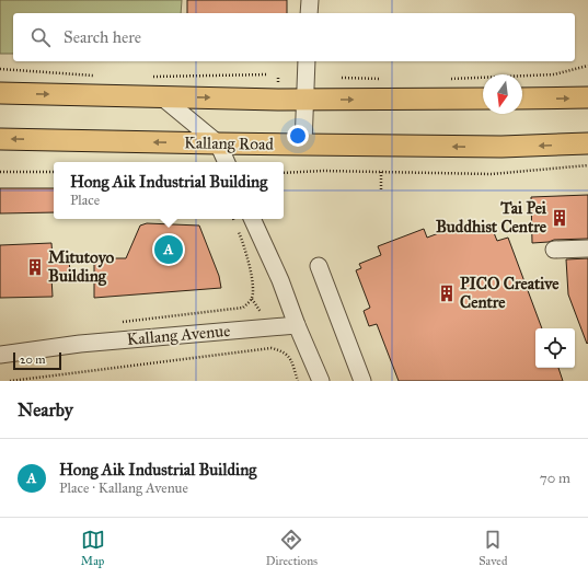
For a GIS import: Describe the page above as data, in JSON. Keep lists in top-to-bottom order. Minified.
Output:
{"streets":{"main road":["Kallang Road"],"street":["Kallang Avenue"]},"places":{"building":["Tai Pei Buddhist Centre","Mitutoyo Building","PICO Creative Centre"]},"scale_bar":"20 m","north":"bottom","page":{"search":"Search here","popup":["Hong Aik Industrial Building","Place"],"pins":"A","scale":"20 m","heading":"Nearby","list":[{"mark":"A","name":"Hong Aik Industrial Building","note":"Place · Kallang Avenue","value":"70 m"}],"nav":["Map","Directions","Saved"]}}
